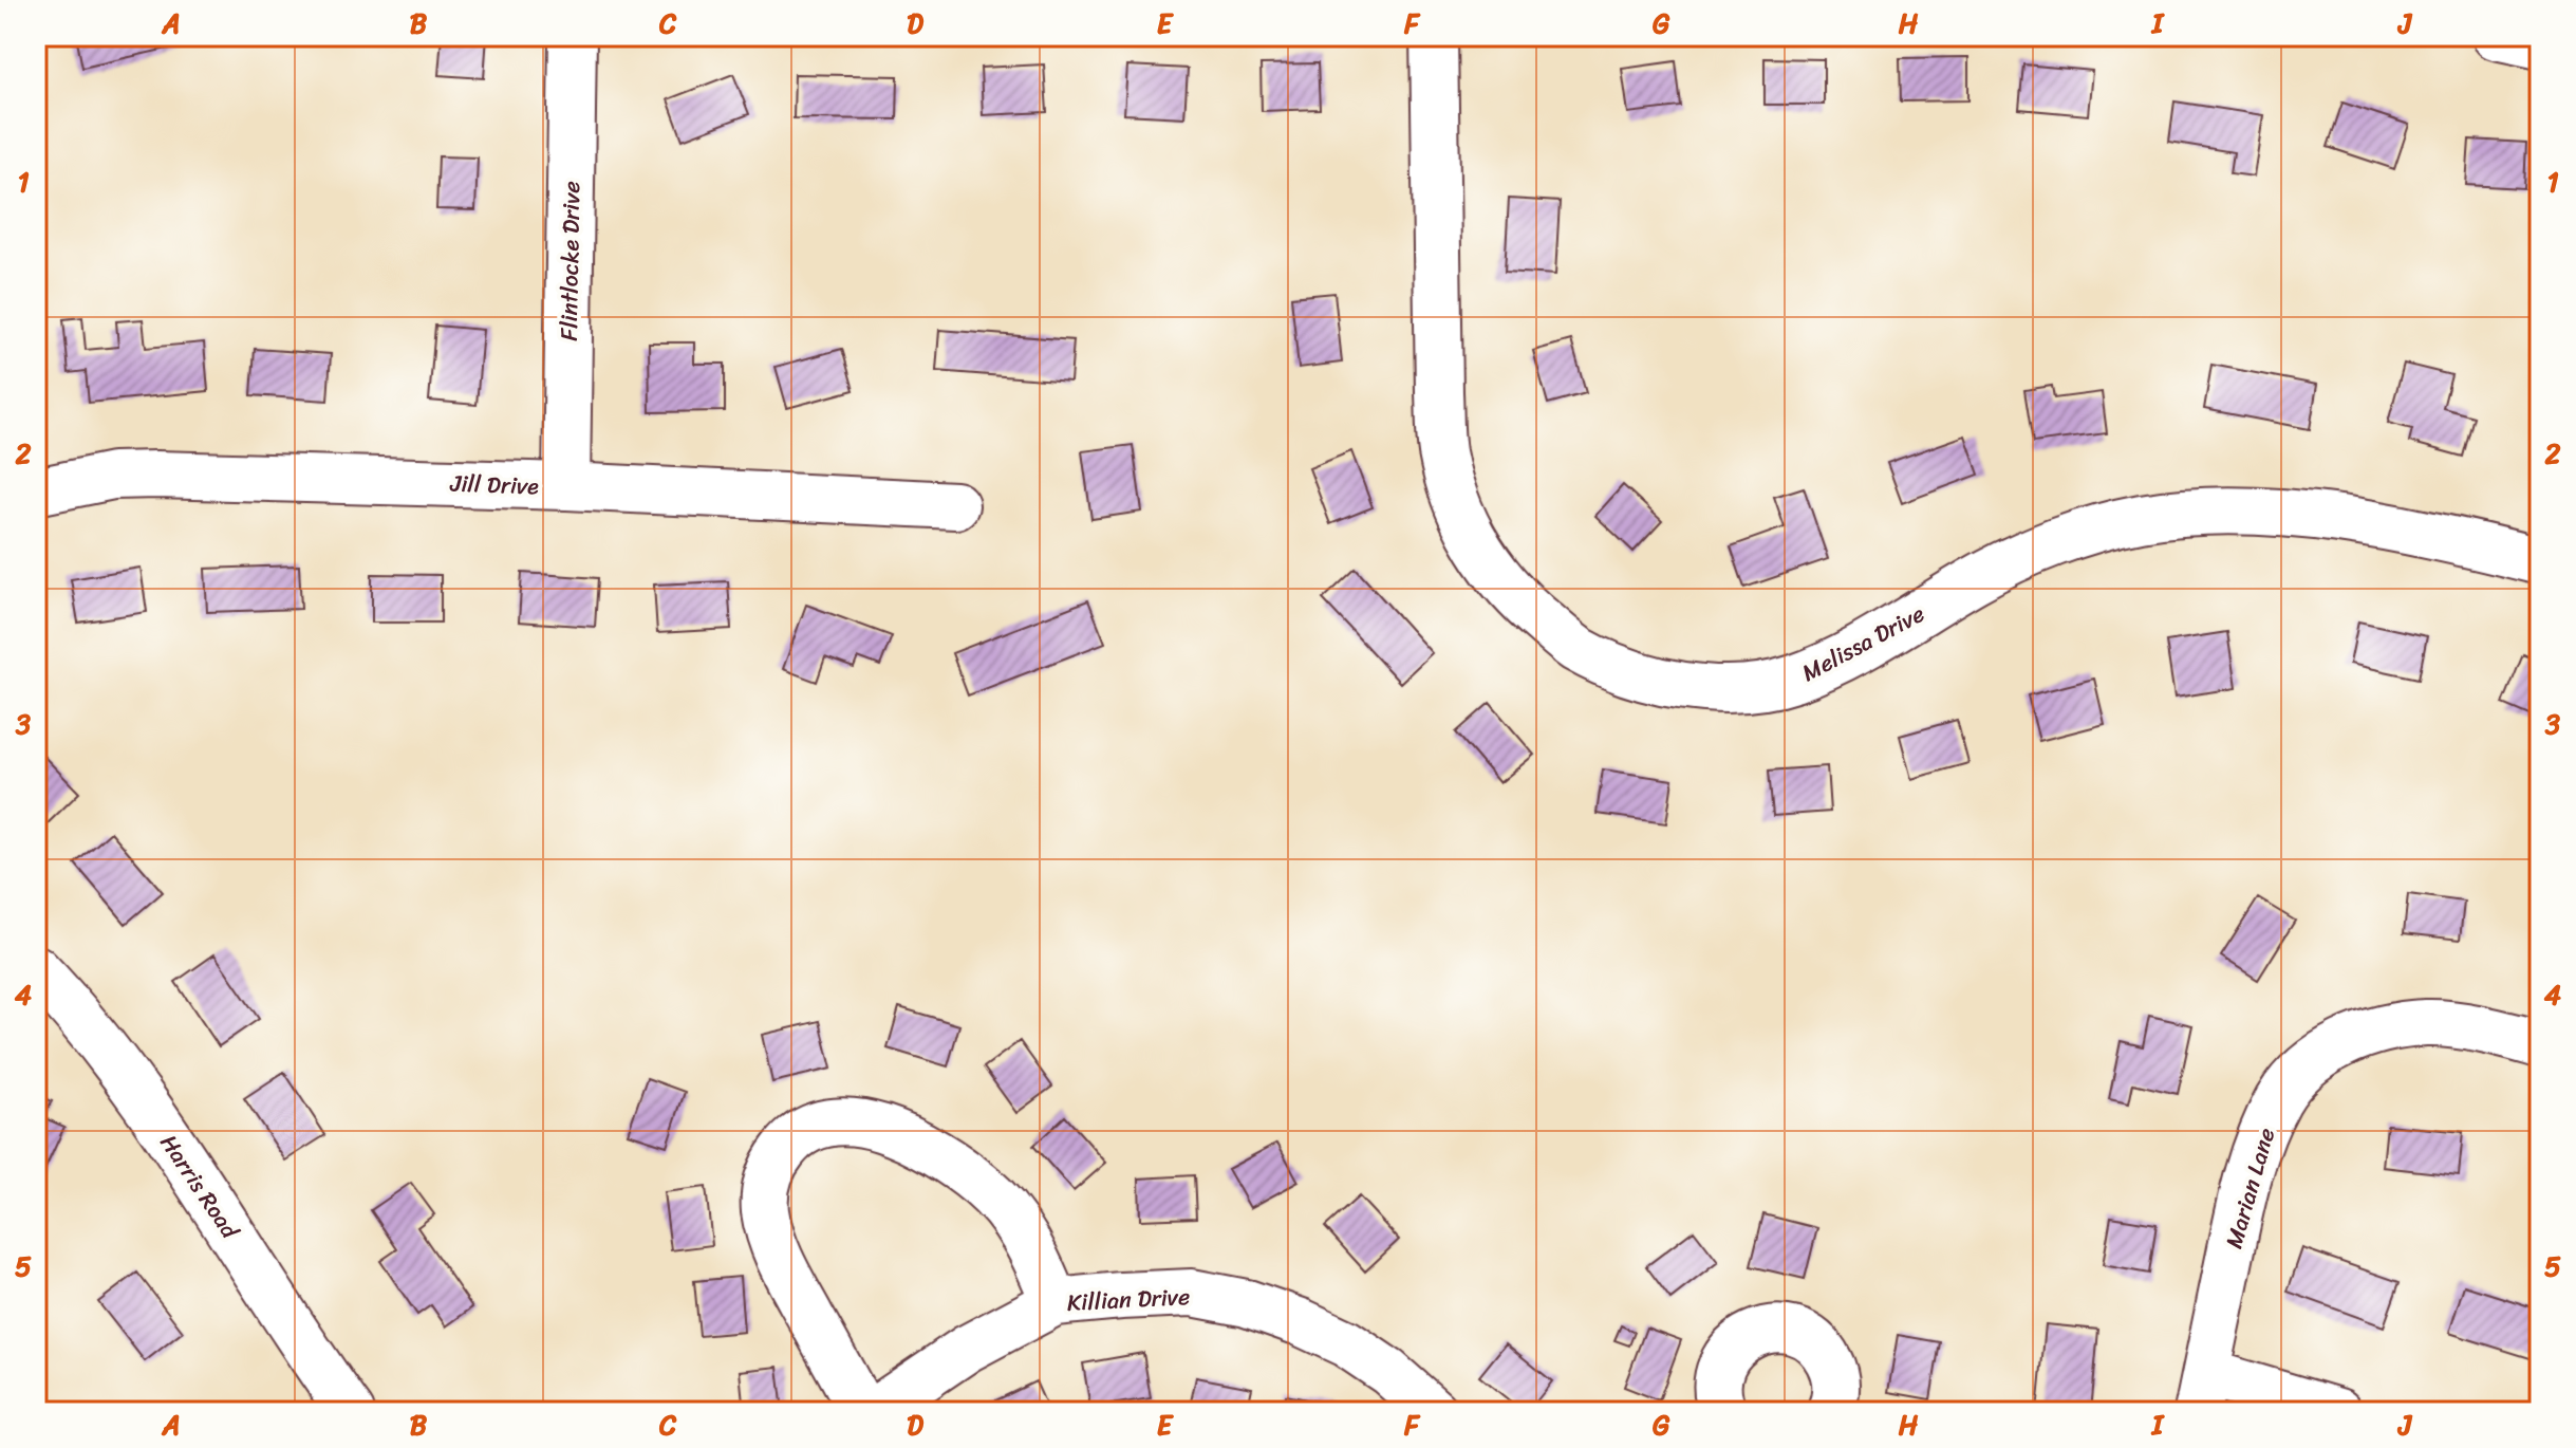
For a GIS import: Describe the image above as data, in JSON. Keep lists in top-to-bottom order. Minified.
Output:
{"streets":{"street":["Flintlocke Drive","Jill Drive","Melissa Drive","Harris Road","Marian Lane","Killian Drive"]},"crossings":[["Flintlocke Drive","Jill Drive"]],"grid":{"columns":["A","B","C","D","E","F","G","H","I","J"],"rows":["1","2","3","4","5"]}}
